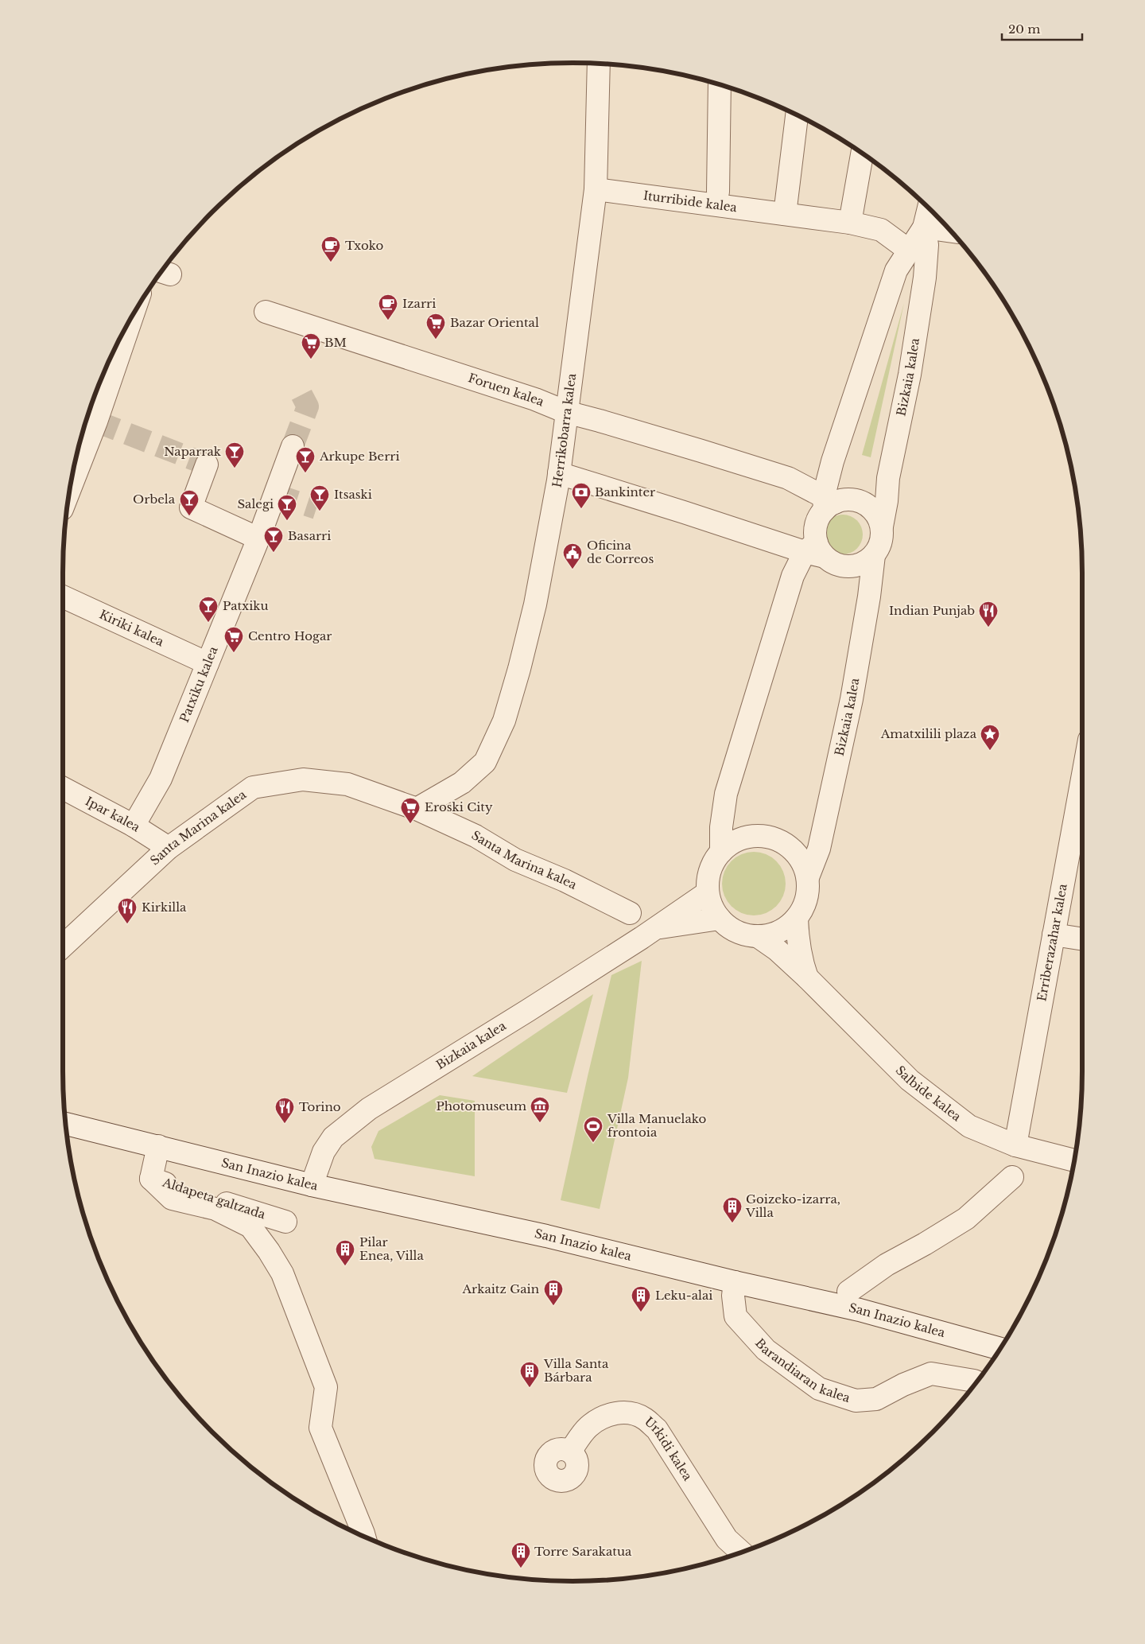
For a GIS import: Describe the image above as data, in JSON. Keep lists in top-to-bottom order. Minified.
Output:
{"streets":{"street":["Iturribide kalea","Bizkaia kalea","Foruen kalea","Herrikobarra kalea","Kiriki kalea","Patxiku kalea","Ipar kalea","Santa Marina kalea","Erriberazahar kalea","Salbide kalea","San Inazio kalea","Aldapeta galtzada","Barandiaran kalea","Urkidi kalea"]},"crossings":[["Iturribide kalea","Bizkaia kalea"],["Iturribide kalea","Herrikobarra kalea"],["Bizkaia kalea","Foruen kalea"],["Bizkaia kalea","Salbide kalea"],["Bizkaia kalea","San Inazio kalea"],["Foruen kalea","Herrikobarra kalea"],["Herrikobarra kalea","Santa Marina kalea"],["Kiriki kalea","Patxiku kalea"],["Patxiku kalea","Ipar kalea"],["Ipar kalea","Santa Marina kalea"],["Erriberazahar kalea","Salbide kalea"],["San Inazio kalea","Aldapeta galtzada"],["San Inazio kalea","Barandiaran kalea"]],"places":{"cafe":["Txoko","Izarri"],"supermarket":["Bazar Oriental","BM","Centro Hogar","Eroski City"],"bar":["Naparrak","Arkupe Berri","Itsaski","Orbela","Salegi","Basarri","Patxiku"],"bank":["Bankinter"],"public building":["Oficina de Correos"],"restaurant":["Indian Punjab","Kirkilla","Torino"],"place":["Amatxilili plaza"],"museum":["Photomuseum"],"sports":["Villa Manuelako frontoia"],"building":["Goizeko-izarra, Villa","Pilar Enea, Villa","Arkaitz Gain","Leku-alai","Villa Santa Bárbara","Torre Sarakatua"]},"scale_bar":"20 m"}
